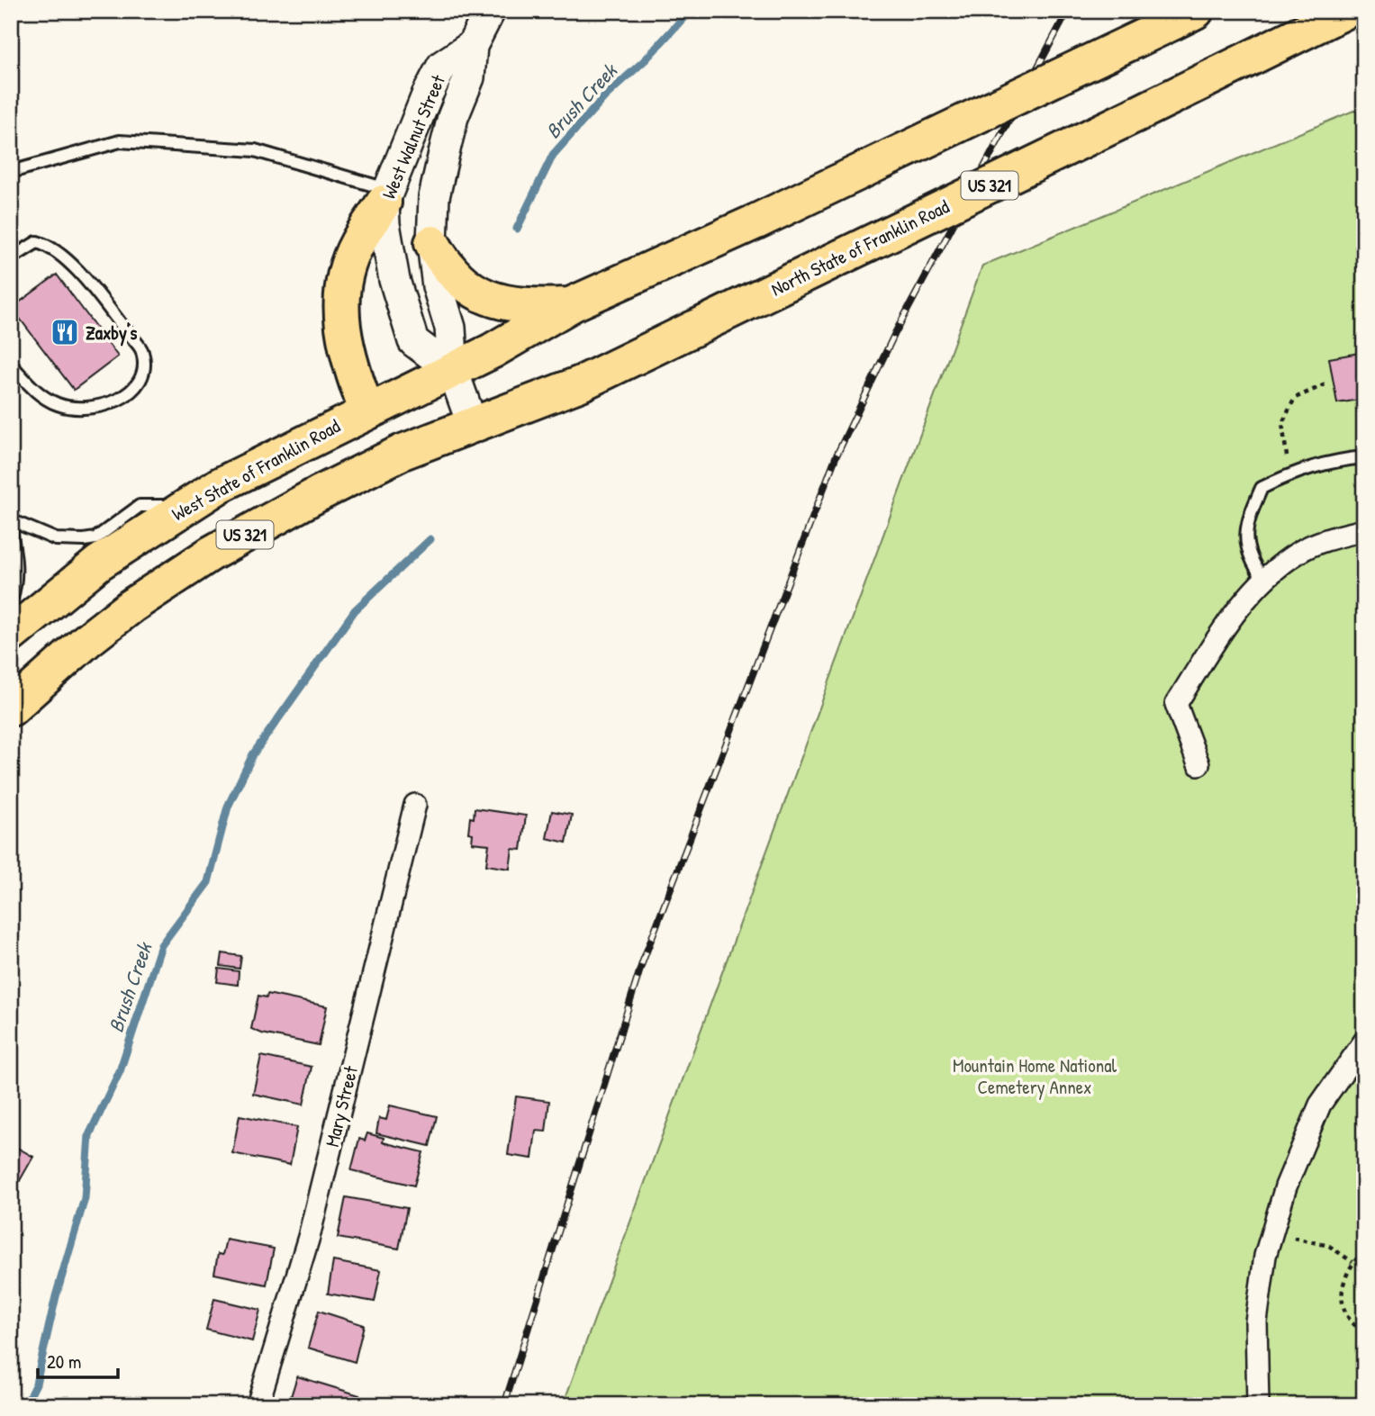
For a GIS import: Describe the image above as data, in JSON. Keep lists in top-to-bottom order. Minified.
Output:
{"streets":{"highway":["US 321","North State of Franklin Road","West State of Franklin Road"],"main road":["West Walnut Street"],"street":["Mary Street"]},"crossings":[["West Walnut Street","US 321"],["West Walnut Street","North State of Franklin Road"],["West Walnut Street","West State of Franklin Road"],["US 321","North State of Franklin Road"]],"water":["Brush Creek"],"parks":["Mountain Home National Cemetery Annex"],"places":{"restaurant":["Zaxby's"]},"scale_bar":"20 m"}
